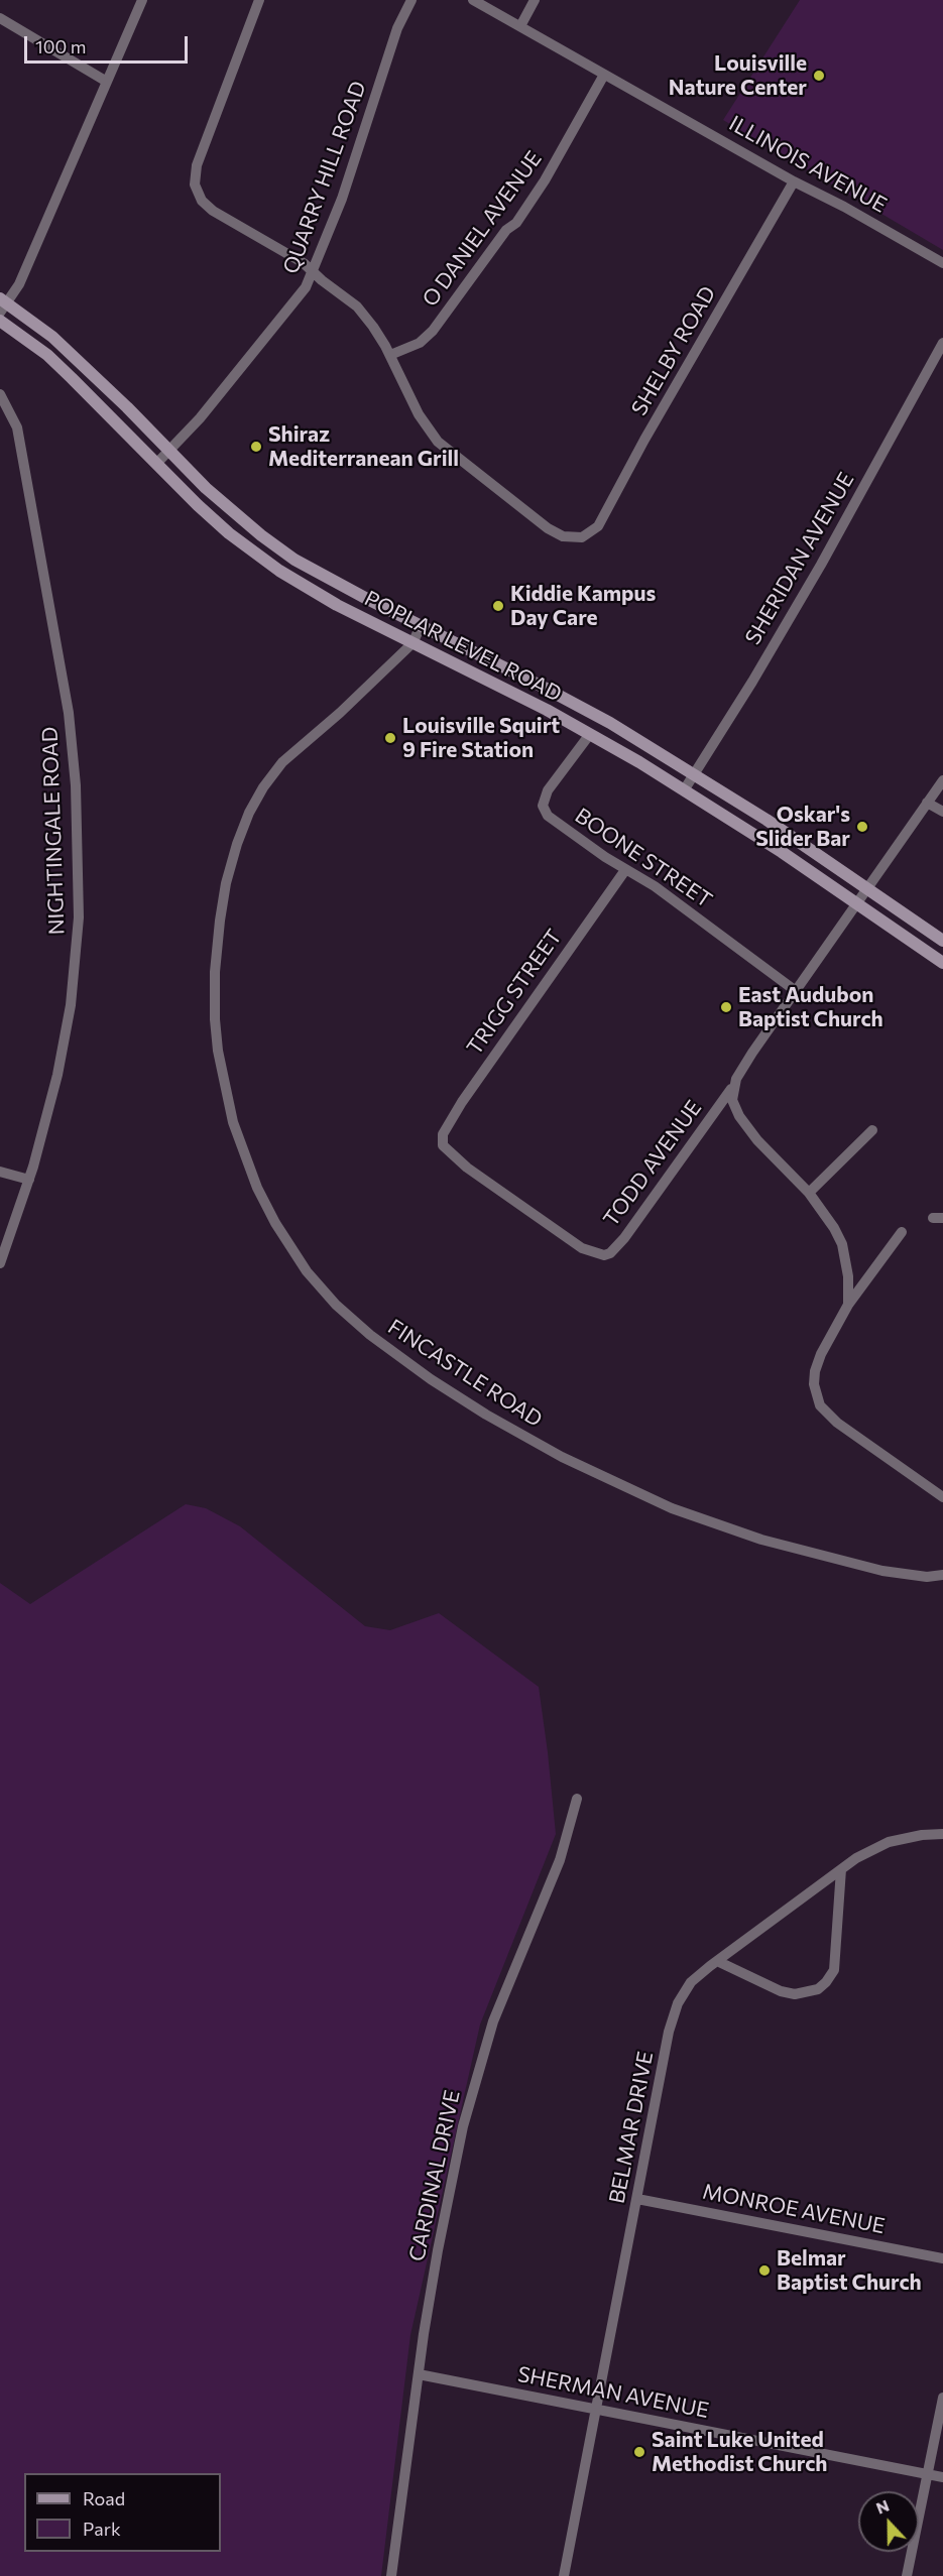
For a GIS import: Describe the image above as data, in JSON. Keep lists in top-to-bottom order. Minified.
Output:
{"streets":{"main road":["POPLAR LEVEL ROAD"],"street":["ILLINOIS AVENUE","QUARRY HILL ROAD","O DANIEL AVENUE","SHELBY ROAD","SHERIDAN AVENUE","NIGHTINGALE ROAD","BOONE STREET","TRIGG STREET","TODD AVENUE","FINCASTLE ROAD","BELMAR DRIVE","CARDINAL DRIVE","MONROE AVENUE","SHERMAN AVENUE"]},"crossings":[["ILLINOIS AVENUE","O DANIEL AVENUE"],["ILLINOIS AVENUE","SHELBY ROAD"],["QUARRY HILL ROAD","POPLAR LEVEL ROAD"],["O DANIEL AVENUE","SHELBY ROAD"],["SHERIDAN AVENUE","POPLAR LEVEL ROAD"],["POPLAR LEVEL ROAD","BOONE STREET"],["POPLAR LEVEL ROAD","FINCASTLE ROAD"],["BOONE STREET","TRIGG STREET"],["TRIGG STREET","TODD AVENUE"],["BELMAR DRIVE","MONROE AVENUE"],["BELMAR DRIVE","SHERMAN AVENUE"],["CARDINAL DRIVE","SHERMAN AVENUE"]],"places":["Louisville Nature Center","Shiraz Mediterranean Grill","Kiddie Kampus Day Care","Louisville Squirt 9 Fire Station","Oskar's Slider Bar","East Audubon Baptist Church","Belmar Baptist Church","Saint Luke United Methodist Church"],"legend":["Road","Park"],"scale_bar":"100 m","north":"top"}
